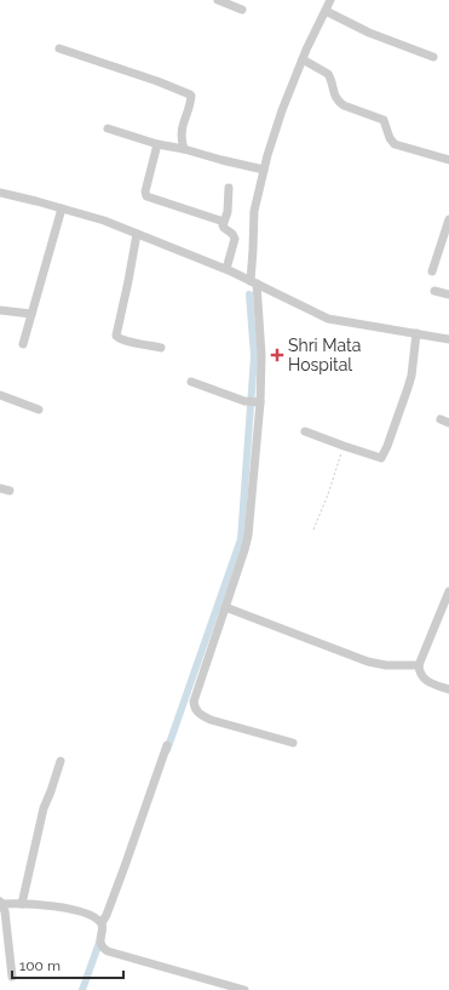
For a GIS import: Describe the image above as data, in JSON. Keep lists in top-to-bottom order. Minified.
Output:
{"places":{"health":["Shri Mata Hospital"]},"scale_bar":"100 m"}
